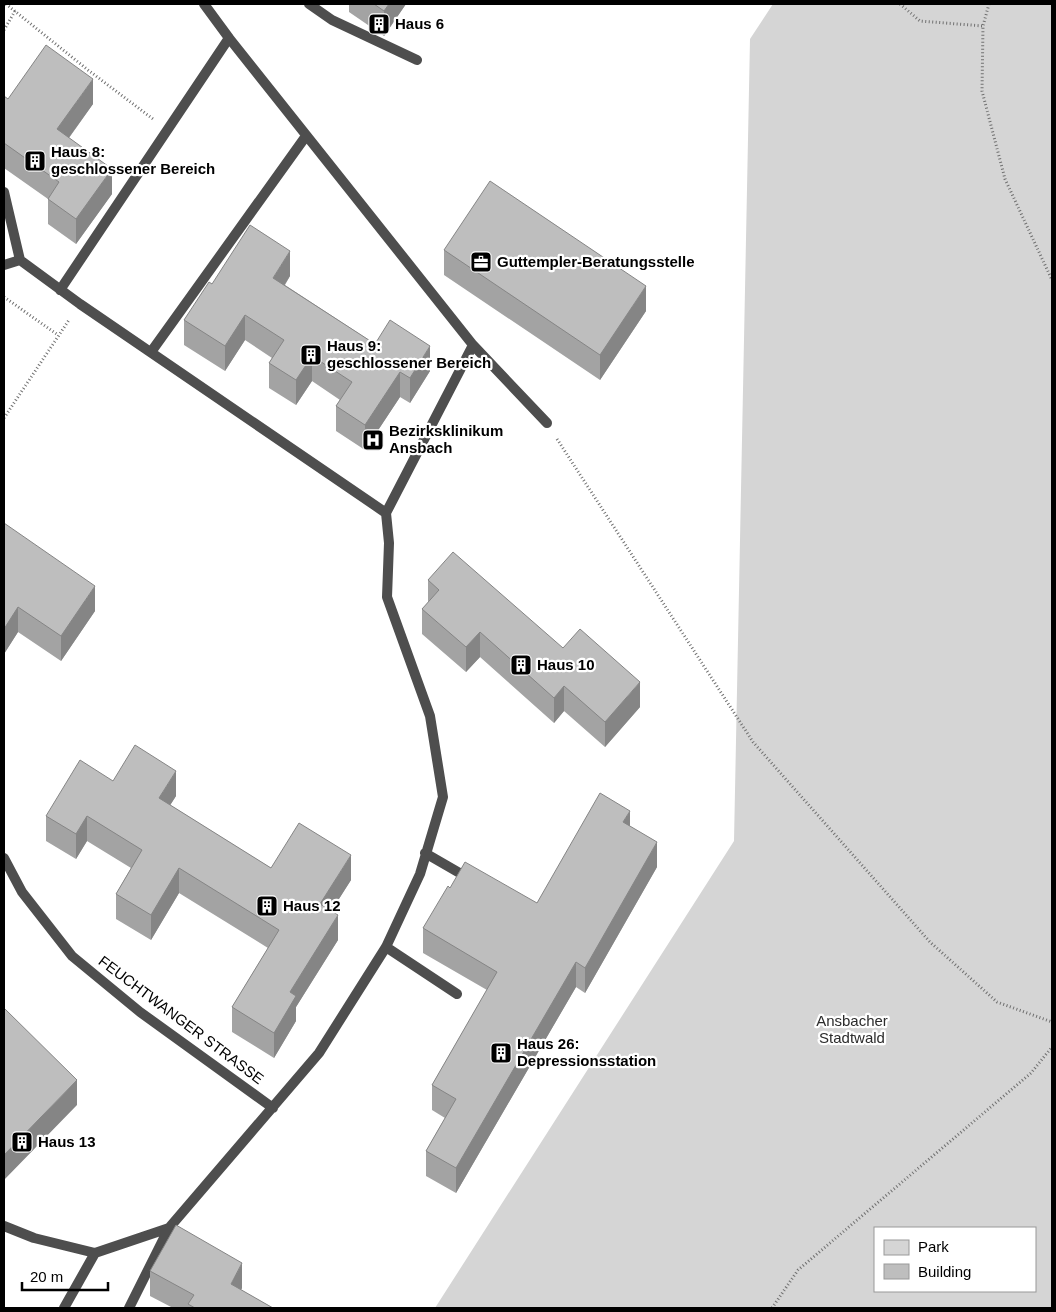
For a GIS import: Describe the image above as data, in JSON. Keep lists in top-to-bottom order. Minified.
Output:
{"streets":{"lane":["FEUCHTWANGER STRASSE"]},"parks":["Ansbacher Stadtwald"],"places":{"building":["Haus 6","Haus 8: geschlossener Bereich","Haus 9: geschlossener Bereich","Haus 10","Haus 12","Haus 26: Depressionsstation","Haus 13"],"office":["Guttempler-Beratungsstelle"],"hospital":["Bezirksklinikum Ansbach"]},"legend":["Park","Building"],"scale_bar":"20 m"}
